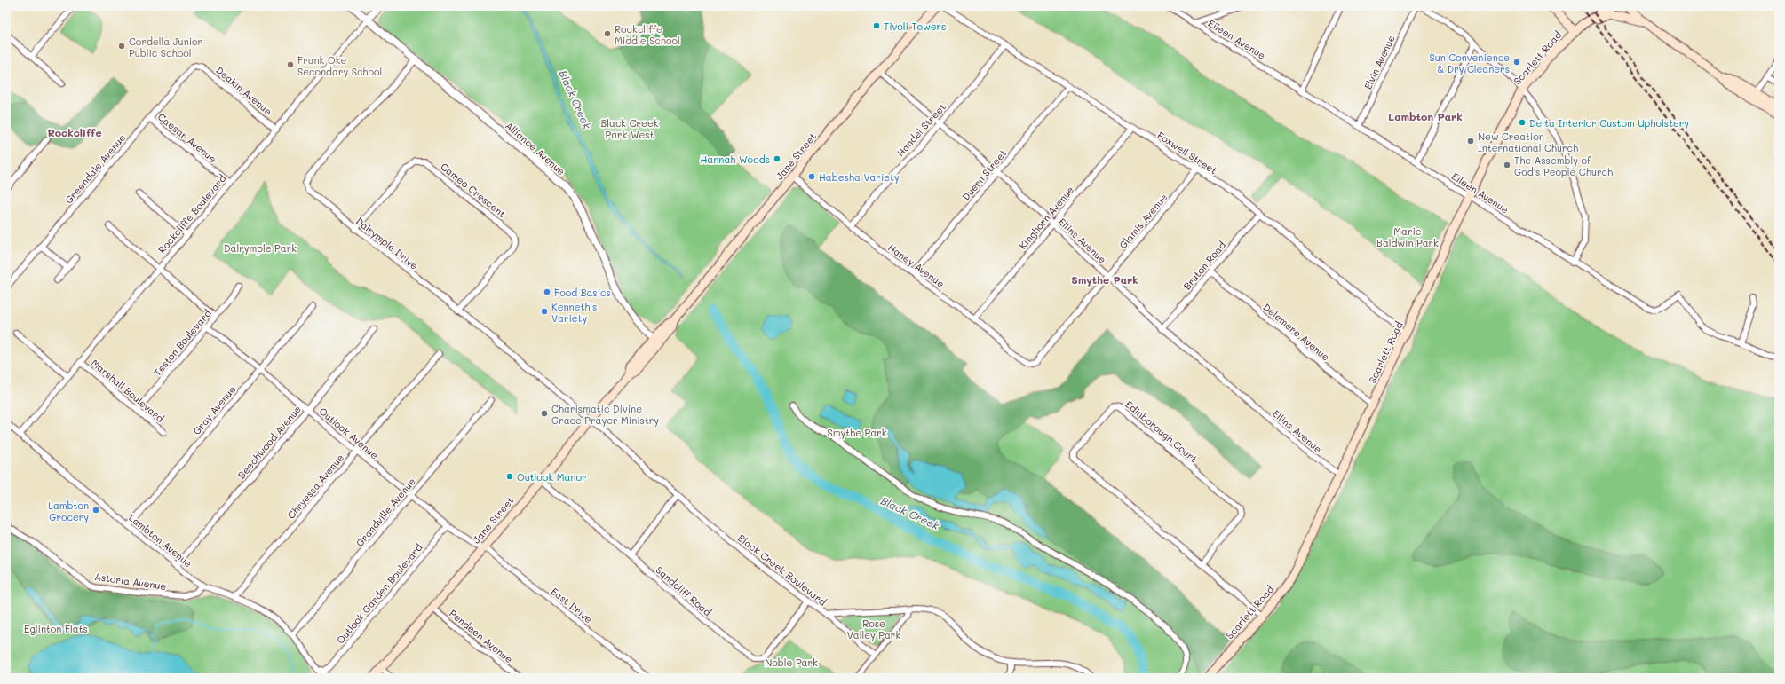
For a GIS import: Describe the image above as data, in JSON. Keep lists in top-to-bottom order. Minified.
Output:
{"streets":{"main road":["Scarlett Road","Jane Street"],"street":["Eileen Avenue","Elvin Avenue","Deakin Avenue","Handel Street","Caesar Avenue","Alliance Avenue","Foxwell Street","Greendale Avenue","Duern Street","Cameo Crescent","Rockcliffe Boulevard","Kinghorn Avenue","Glamis Avenue","Ellins Avenue","Dalrymple Drive","Haney Avenue","Bruton Road","Delemere Avenue","Teston Boulevard","Marshall Boulevard","Gray Avenue","Edinborough Court","Outlook Avenue","Beechwood Avenue","Chryessa Avenue","Grandville Avenue","Lambton Avenue","Black Creek Boulevard","Astoria Avenue","Sandcliff Road","Outlook Garden Boulevard","East Drive","Pendeen Avenue"]},"crossings":[["Eileen Avenue","Scarlett Road"],["Eileen Avenue","Elvin Avenue"],["Scarlett Road","Foxwell Street"],["Scarlett Road","Ellins Avenue"],["Scarlett Road","Delemere Avenue"],["Scarlett Road","Edinborough Court"],["Deakin Avenue","Greendale Avenue"],["Deakin Avenue","Rockcliffe Boulevard"],["Handel Street","Foxwell Street"],["Handel Street","Ellins Avenue"],["Handel Street","Haney Avenue"],["Caesar Avenue","Greendale Avenue"],["Caesar Avenue","Rockcliffe Boulevard"],["Alliance Avenue","Jane Street"],["Alliance Avenue","Rockcliffe Boulevard"],["Alliance Avenue","Dalrymple Drive"],["Foxwell Street","Duern Street"],["Foxwell Street","Kinghorn Avenue"],["Foxwell Street","Glamis Avenue"],["Foxwell Street","Bruton Road"],["Jane Street","Ellins Avenue"],["Jane Street","Dalrymple Drive"],["Jane Street","Haney Avenue"],["Jane Street","Outlook Avenue"],["Jane Street","Black Creek Boulevard"],["Jane Street","Sandcliff Road"],["Jane Street","East Drive"],["Jane Street","Pendeen Avenue"],["Duern Street","Ellins Avenue"],["Duern Street","Haney Avenue"],["Cameo Crescent","Dalrymple Drive"],["Rockcliffe Boulevard","Marshall Boulevard"],["Rockcliffe Boulevard","Lambton Avenue"],["Kinghorn Avenue","Ellins Avenue"],["Kinghorn Avenue","Haney Avenue"],["Glamis Avenue","Ellins Avenue"],["Glamis Avenue","Haney Avenue"],["Ellins Avenue","Bruton Road"],["Dalrymple Drive","Black Creek Boulevard"],["Bruton Road","Delemere Avenue"],["Teston Boulevard","Marshall Boulevard"],["Teston Boulevard","Outlook Avenue"],["Gray Avenue","Outlook Avenue"],["Gray Avenue","Lambton Avenue"],["Outlook Avenue","Beechwood Avenue"],["Outlook Avenue","Chryessa Avenue"],["Outlook Avenue","Grandville Avenue"],["Outlook Avenue","Outlook Garden Boulevard"],["Outlook Avenue","East Drive"],["Beechwood Avenue","Lambton Avenue"],["Chryessa Avenue","Lambton Avenue"],["Grandville Avenue","Lambton Avenue"],["Lambton Avenue","Astoria Avenue"],["Lambton Avenue","Outlook Garden Boulevard"],["Black Creek Boulevard","Sandcliff Road"]],"districts":["Lambton Park","Rockcliffe","Smythe Park"],"water":["Black Creek"],"parks":["Black Creek Park West","Marie Baldwin Park","Dalrymple Park","Smythe Park","Rose Valley Park","Eglinton Flats","Noble Park"],"places":["Tivoli Towers","Rockcliffe Middle School","Cordella Junior Public School","Sun Convenience & Dry Cleaners","Frank Oke Secondary School","Delta Interior Custom Upholstery","New Creation International Church","Hannah Woods","The Assembly of God's People Church","Habesha Variety","Food Basics","Kenneth's Variety","Charismatic Divine Grace Prayer Ministry","Outlook Manor","Lambton Grocery"]}
